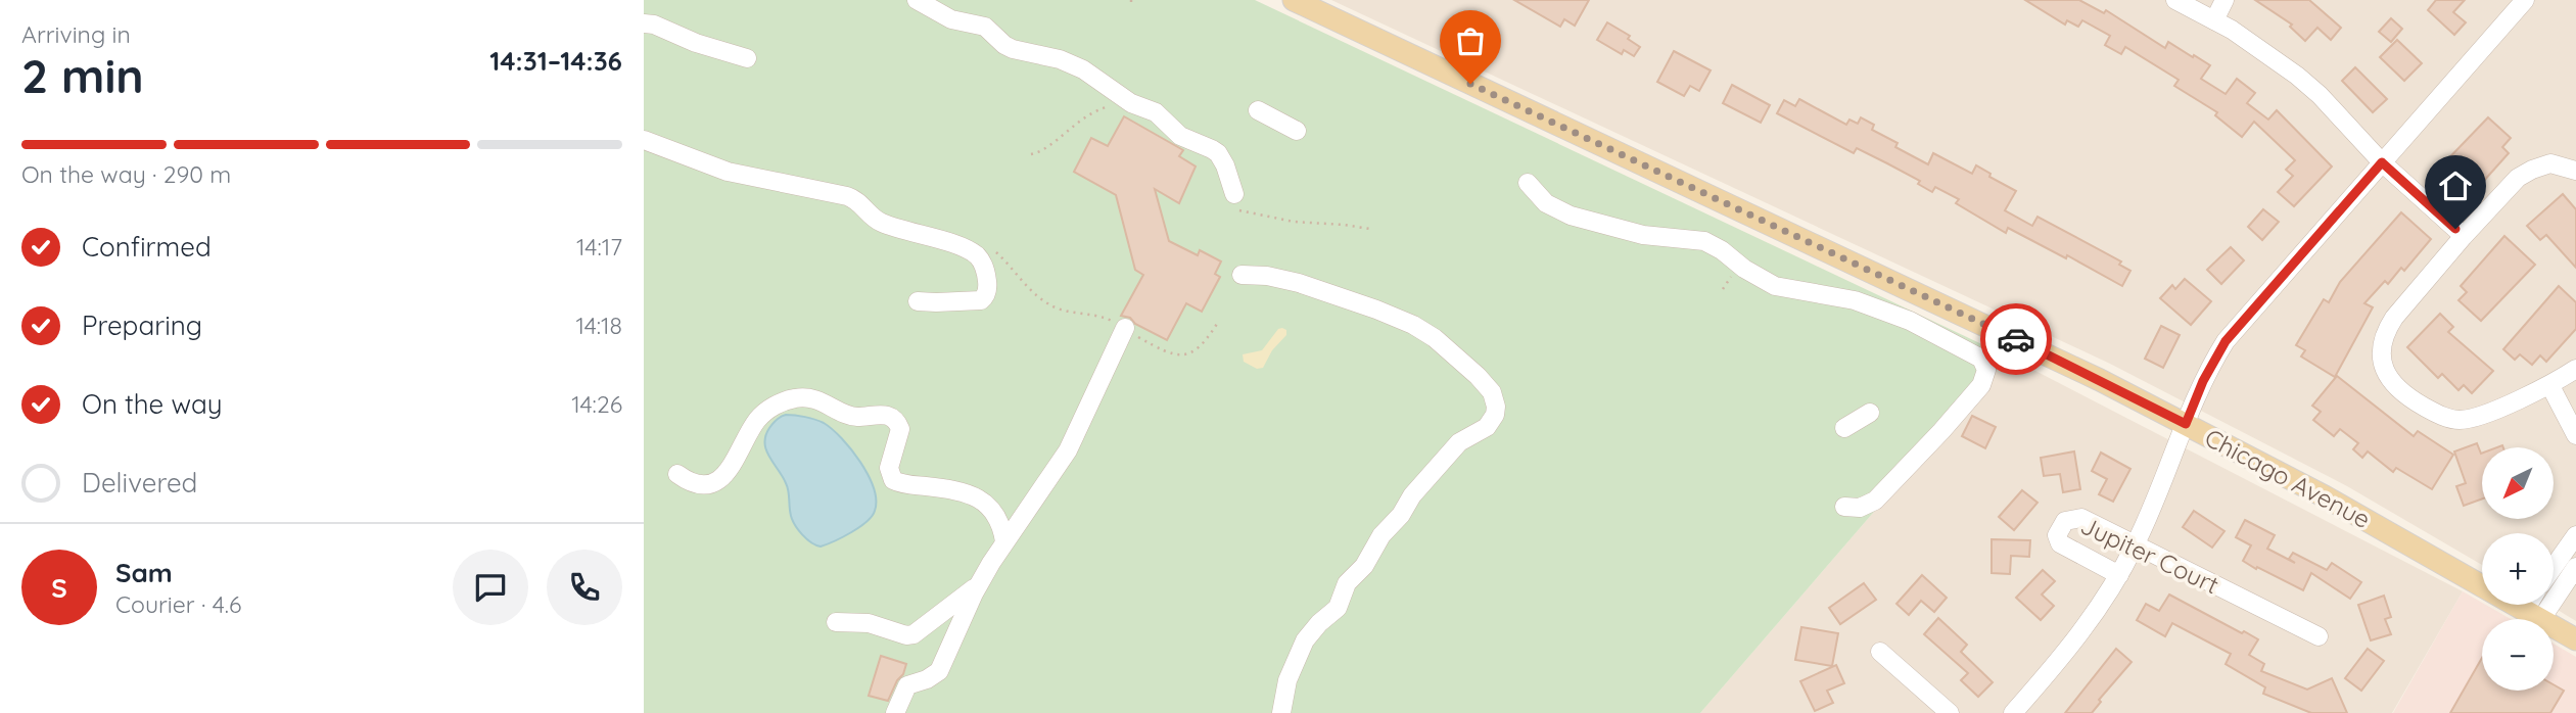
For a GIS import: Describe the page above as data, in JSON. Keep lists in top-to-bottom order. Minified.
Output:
{"streets":{"main road":["Chicago Avenue"],"street":["Jupiter Court"]},"north":"bottom left","page":{"heading":["2 min","Arriving in","14:31–14:36"],"panel":["Sam","Courier · 4.6"],"bar":"On the way · 290 m","list":[["Confirmed","14:17"],["Preparing","14:18"],["On the way","14:26"],"Delivered"],"map_buttons":["+","−"],"round":"S"}}
